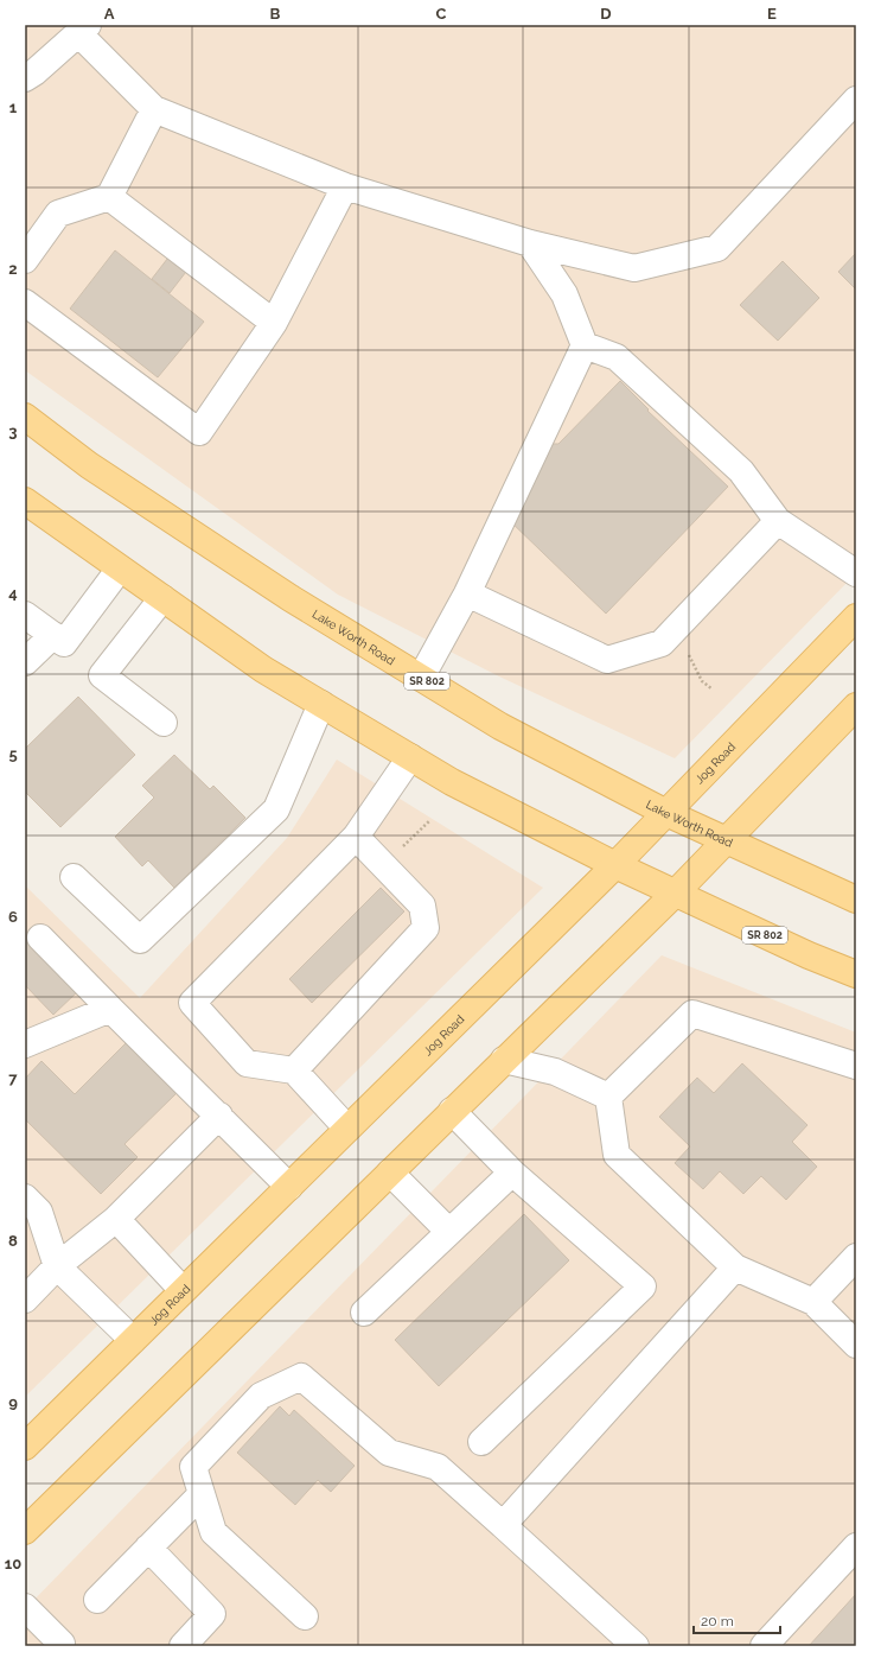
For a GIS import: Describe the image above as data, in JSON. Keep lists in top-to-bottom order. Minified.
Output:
{"streets":{"main road":["Lake Worth Road","SR 802","Jog Road"]},"crossings":[["Lake Worth Road","Jog Road"],["SR 802","Jog Road"]],"scale_bar":"20 m","grid":{"columns":["A","B","C","D","E"],"rows":["1","2","3","4","5","6","7","8","9","10"]}}
